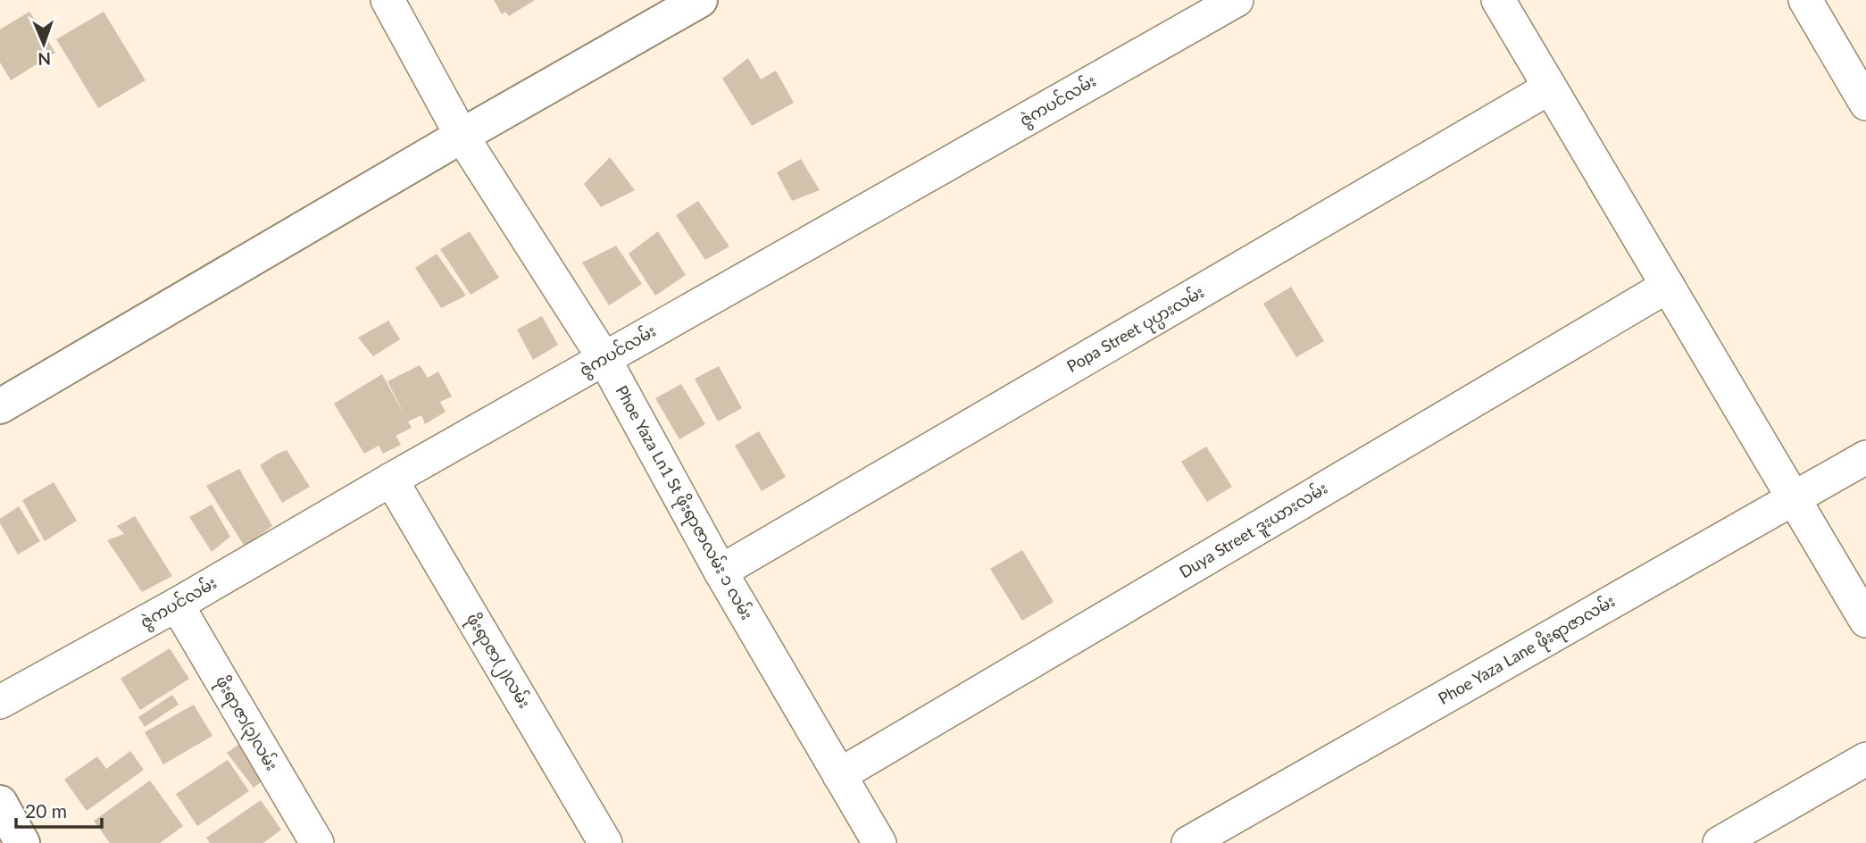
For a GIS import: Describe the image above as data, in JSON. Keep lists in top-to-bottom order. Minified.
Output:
{"streets":{"street":["ဇွဲကပင်လမ်း","Popa Street ပုပ္ပားလမ်း","Phoe Yaza Ln1 St ဖိုးရာဇာလမ်း ၁ လမ်း","Duya Street ဒူးယားလမ်း","Phoe Yaza Lane ဖိုးရာဇာလမ်း","ဖိုးရာဇာ(၂)လမ်း","ဖိုးရာဇာ(၃)လမ်း"]},"crossings":[["ဇွဲကပင်လမ်း","Phoe Yaza Ln1 St ဖိုးရာဇာလမ်း ၁ လမ်း"],["ဇွဲကပင်လမ်း","ဖိုးရာဇာ(၂)လမ်း"],["ဇွဲကပင်လမ်း","ဖိုးရာဇာ(၃)လမ်း"],["Popa Street ပုပ္ပားလမ်း","Phoe Yaza Ln1 St ဖိုးရာဇာလမ်း ၁ လမ်း"],["Phoe Yaza Ln1 St ဖိုးရာဇာလမ်း ၁ လမ်း","Duya Street ဒူးယားလမ်း"]],"scale_bar":"20 m","north":"bottom"}
